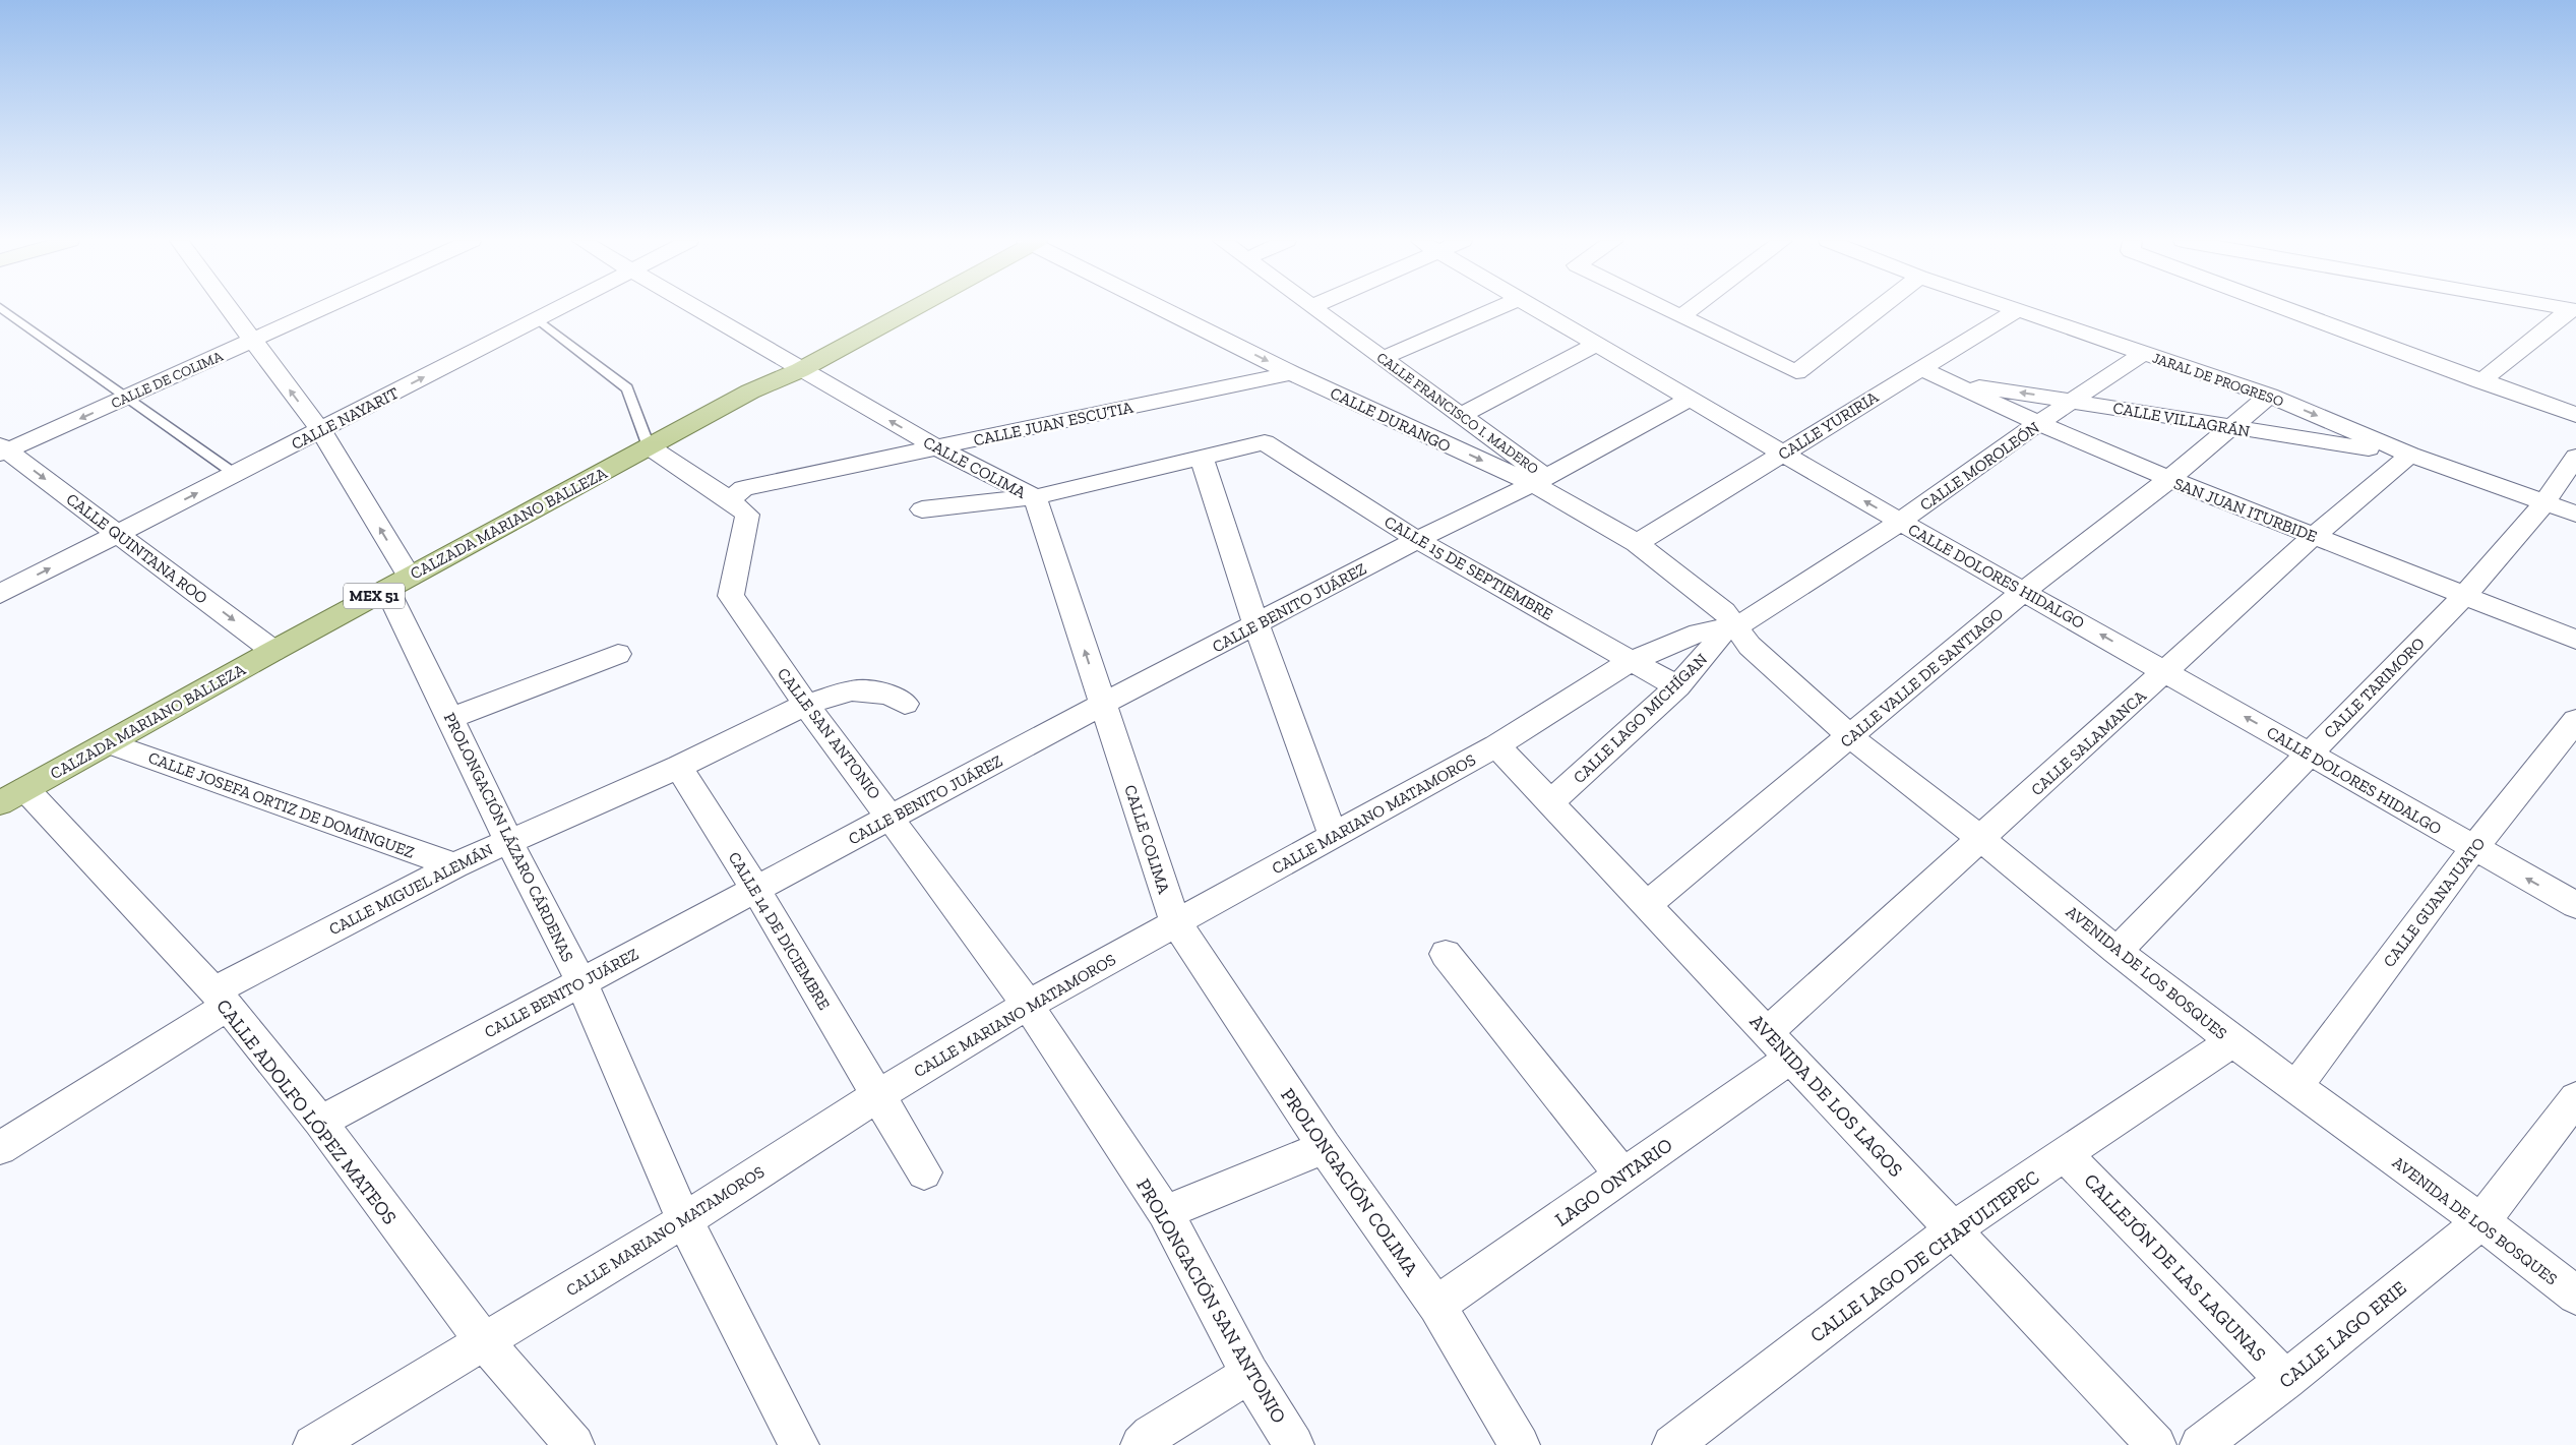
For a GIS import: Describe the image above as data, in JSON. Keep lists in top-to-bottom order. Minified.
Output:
{"streets":{"main road":["CALZADA MARIANO BALLEZA","MEX 51"],"street":["CALLE DE COLIMA","JARAL DE PROGRESO","CALLE FRANCISCO I. MADERO","CALLE NAYARIT","CALLE DURANGO","CALLE VILLAGRÁN","CALLE JUAN ESCUTIA","CALLE YURIRIA","CALLE MOROLEÓN","CALLE COLIMA","SAN JUAN ITURBIDE","CALLE QUINTANA ROO","CALLE 15 DE SEPTIEMBRE","CALLE DOLORES HIDALGO","CALLE BENITO JUÁREZ","CALLE VALLE DE SANTIAGO","CALLE TARIMORO","CALLE LAGO MICHÍGAN","CALLE SAN ANTONIO","CALLE SALAMANCA","CALLE JOSEFA ORTIZ DE DOMÍNGUEZ","CALLE MARIANO MATAMOROS","PROLONGACIÓN LÁZARO CÁRDENAS","CALLE MIGUEL ALEMÁN","CALLE GUANAJUATO","CALLE 14 DE DICIEMBRE","AVENIDA DE LOS BOSQUES","AVENIDA DE LOS LAGOS","CALLE ADOLFO LÓPEZ MATEOS","PROLONGACIÓN COLIMA","LAGO ONTARIO","CALLE LAGO DE CHAPULTEPEC","CALLEJÓN DE LAS LAGUNAS","PROLONGACIÓN SAN ANTONIO","CALLE LAGO ERIE"]},"crossings":[["CALLE DE COLIMA","CALLE QUINTANA ROO"],["CALLE DE COLIMA","PROLONGACIÓN LÁZARO CÁRDENAS"],["JARAL DE PROGRESO","CALLE VILLAGRÁN"],["JARAL DE PROGRESO","CALLE YURIRIA"],["JARAL DE PROGRESO","CALLE MOROLEÓN"],["JARAL DE PROGRESO","CALLE VALLE DE SANTIAGO"],["JARAL DE PROGRESO","CALLE TARIMORO"],["JARAL DE PROGRESO","CALLE SALAMANCA"],["CALLE FRANCISCO I. MADERO","CALLE DURANGO"],["CALLE FRANCISCO I. MADERO","CALLE BENITO JUÁREZ"],["CALLE NAYARIT","CALLE QUINTANA ROO"],["CALLE NAYARIT","PROLONGACIÓN LÁZARO CÁRDENAS"],["CALLE DURANGO","CALLE JUAN ESCUTIA"],["CALLE DURANGO","CALLE YURIRIA"],["CALLE DURANGO","CALLE MOROLEÓN"],["CALLE DURANGO","CALLE BENITO JUÁREZ"],["CALLE DURANGO","CALLE LAGO MICHÍGAN"],["CALLE DURANGO","CALLE MARIANO MATAMOROS"],["CALLE DURANGO","AVENIDA DE LOS BOSQUES"],["CALLE VILLAGRÁN","CALLE MOROLEÓN"],["CALLE VILLAGRÁN","SAN JUAN ITURBIDE"],["CALLE VILLAGRÁN","CALLE VALLE DE SANTIAGO"],["CALLE VILLAGRÁN","CALLE SALAMANCA"],["CALLE JUAN ESCUTIA","CALLE COLIMA"],["CALLE JUAN ESCUTIA","CALLE SAN ANTONIO"],["CALLE YURIRIA","SAN JUAN ITURBIDE"],["CALLE YURIRIA","CALLE DOLORES HIDALGO"],["CALLE MOROLEÓN","SAN JUAN ITURBIDE"],["CALLE MOROLEÓN","CALLE DOLORES HIDALGO"],["CALLE MOROLEÓN","CALLE LAGO MICHÍGAN"],["CALLE MOROLEÓN","CALLE MARIANO MATAMOROS"],["CALLE MOROLEÓN","AVENIDA DE LOS BOSQUES"],["CALLE COLIMA","CALZADA MARIANO BALLEZA"],["CALLE COLIMA","CALLE BENITO JUÁREZ"],["CALLE COLIMA","CALLE MARIANO MATAMOROS"],["CALLE COLIMA","PROLONGACIÓN COLIMA"],["SAN JUAN ITURBIDE","CALLE VALLE DE SANTIAGO"],["SAN JUAN ITURBIDE","CALLE TARIMORO"],["SAN JUAN ITURBIDE","CALLE SALAMANCA"],["CALZADA MARIANO BALLEZA","CALLE QUINTANA ROO"],["CALZADA MARIANO BALLEZA","CALLE JOSEFA ORTIZ DE DOMÍNGUEZ"],["CALZADA MARIANO BALLEZA","PROLONGACIÓN LÁZARO CÁRDENAS"],["CALZADA MARIANO BALLEZA","CALLE ADOLFO LÓPEZ MATEOS"],["CALLE 15 DE SEPTIEMBRE","CALLE BENITO JUÁREZ"],["CALLE 15 DE SEPTIEMBRE","CALLE LAGO MICHÍGAN"],["CALLE 15 DE SEPTIEMBRE","CALLE MARIANO MATAMOROS"],["CALLE DOLORES HIDALGO","CALLE BENITO JUÁREZ"],["CALLE DOLORES HIDALGO","CALLE VALLE DE SANTIAGO"],["CALLE DOLORES HIDALGO","CALLE TARIMORO"],["CALLE DOLORES HIDALGO","CALLE SALAMANCA"],["CALLE DOLORES HIDALGO","CALLE GUANAJUATO"],["CALLE BENITO JUÁREZ","CALLE SAN ANTONIO"],["CALLE BENITO JUÁREZ","PROLONGACIÓN LÁZARO CÁRDENAS"],["CALLE BENITO JUÁREZ","CALLE 14 DE DICIEMBRE"],["CALLE BENITO JUÁREZ","CALLE ADOLFO LÓPEZ MATEOS"],["CALLE VALLE DE SANTIAGO","AVENIDA DE LOS BOSQUES"],["CALLE VALLE DE SANTIAGO","AVENIDA DE LOS LAGOS"],["CALLE TARIMORO","AVENIDA DE LOS BOSQUES"],["CALLE LAGO MICHÍGAN","CALLE MARIANO MATAMOROS"],["CALLE LAGO MICHÍGAN","AVENIDA DE LOS BOSQUES"],["CALLE LAGO MICHÍGAN","AVENIDA DE LOS LAGOS"],["CALLE SAN ANTONIO","CALLE MARIANO MATAMOROS"],["CALLE SAN ANTONIO","CALLE MIGUEL ALEMÁN"],["CALLE SAN ANTONIO","PROLONGACIÓN SAN ANTONIO"],["CALLE SALAMANCA","AVENIDA DE LOS BOSQUES"],["CALLE SALAMANCA","AVENIDA DE LOS LAGOS"],["CALLE JOSEFA ORTIZ DE DOMÍNGUEZ","CALLE MIGUEL ALEMÁN"],["CALLE MARIANO MATAMOROS","PROLONGACIÓN LÁZARO CÁRDENAS"],["CALLE MARIANO MATAMOROS","CALLE 14 DE DICIEMBRE"],["CALLE MARIANO MATAMOROS","AVENIDA DE LOS BOSQUES"],["CALLE MARIANO MATAMOROS","AVENIDA DE LOS LAGOS"],["CALLE MARIANO MATAMOROS","CALLE ADOLFO LÓPEZ MATEOS"],["CALLE MARIANO MATAMOROS","PROLONGACIÓN COLIMA"],["CALLE MARIANO MATAMOROS","PROLONGACIÓN SAN ANTONIO"],["PROLONGACIÓN LÁZARO CÁRDENAS","CALLE MIGUEL ALEMÁN"],["CALLE MIGUEL ALEMÁN","CALLE 14 DE DICIEMBRE"],["CALLE MIGUEL ALEMÁN","CALLE ADOLFO LÓPEZ MATEOS"],["CALLE GUANAJUATO","AVENIDA DE LOS BOSQUES"],["AVENIDA DE LOS BOSQUES","CALLE LAGO DE CHAPULTEPEC"],["AVENIDA DE LOS BOSQUES","CALLE LAGO ERIE"],["AVENIDA DE LOS LAGOS","LAGO ONTARIO"],["AVENIDA DE LOS LAGOS","CALLE LAGO DE CHAPULTEPEC"],["PROLONGACIÓN COLIMA","LAGO ONTARIO"],["CALLE LAGO DE CHAPULTEPEC","CALLEJÓN DE LAS LAGUNAS"],["CALLEJÓN DE LAS LAGUNAS","CALLE LAGO ERIE"]],"one_way":["CALLE DE COLIMA","CALLE NAYARIT","CALLE DURANGO","CALLE QUINTANA ROO","CALLE DOLORES HIDALGO"]}
